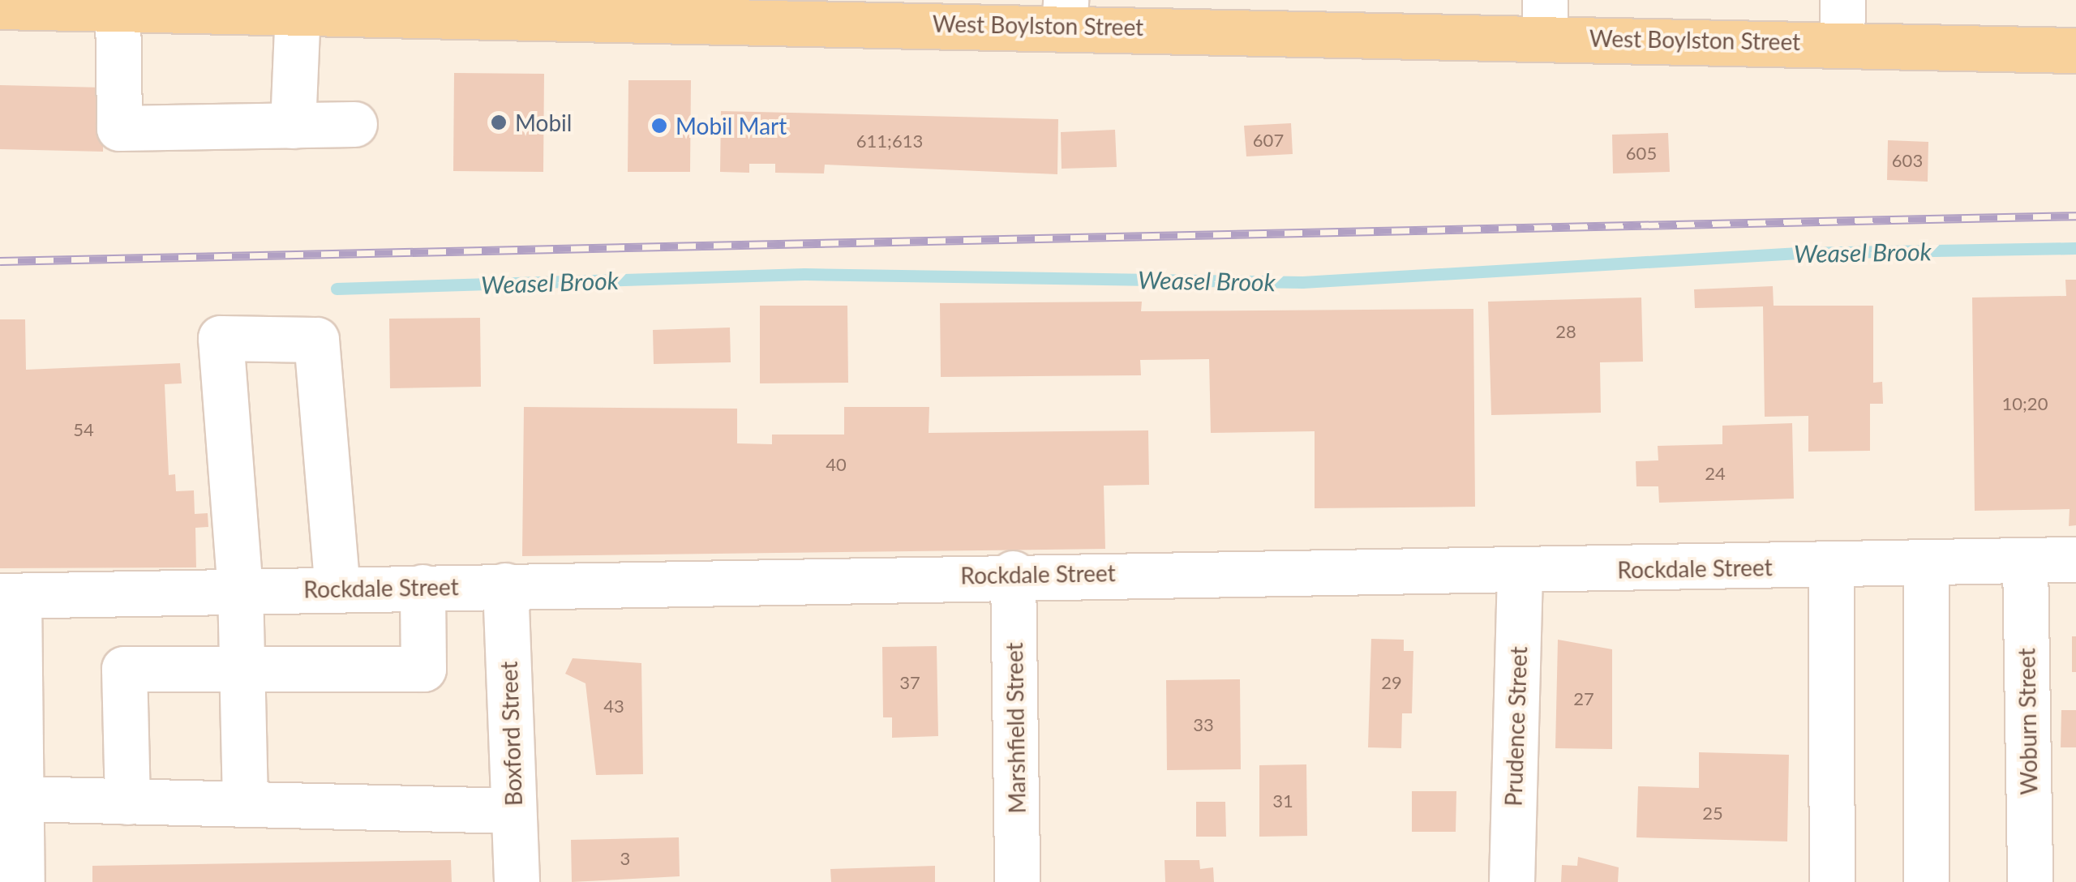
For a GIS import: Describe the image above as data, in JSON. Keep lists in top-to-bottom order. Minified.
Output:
{"streets":{"main road":["West Boylston Street"],"street":["Rockdale Street","Woburn Street","Prudence Street","Marshfield Street","Boxford Street"]},"crossings":[["Rockdale Street","Woburn Street"],["Rockdale Street","Prudence Street"],["Rockdale Street","Marshfield Street"],["Rockdale Street","Boxford Street"]],"water":["Weasel Brook"],"places":["Mobil","Mobil Mart"],"house_numbers":["607","611;613","605","603","28","10;20","54","40","24","37","29","27","43","33","31","25","3"]}
